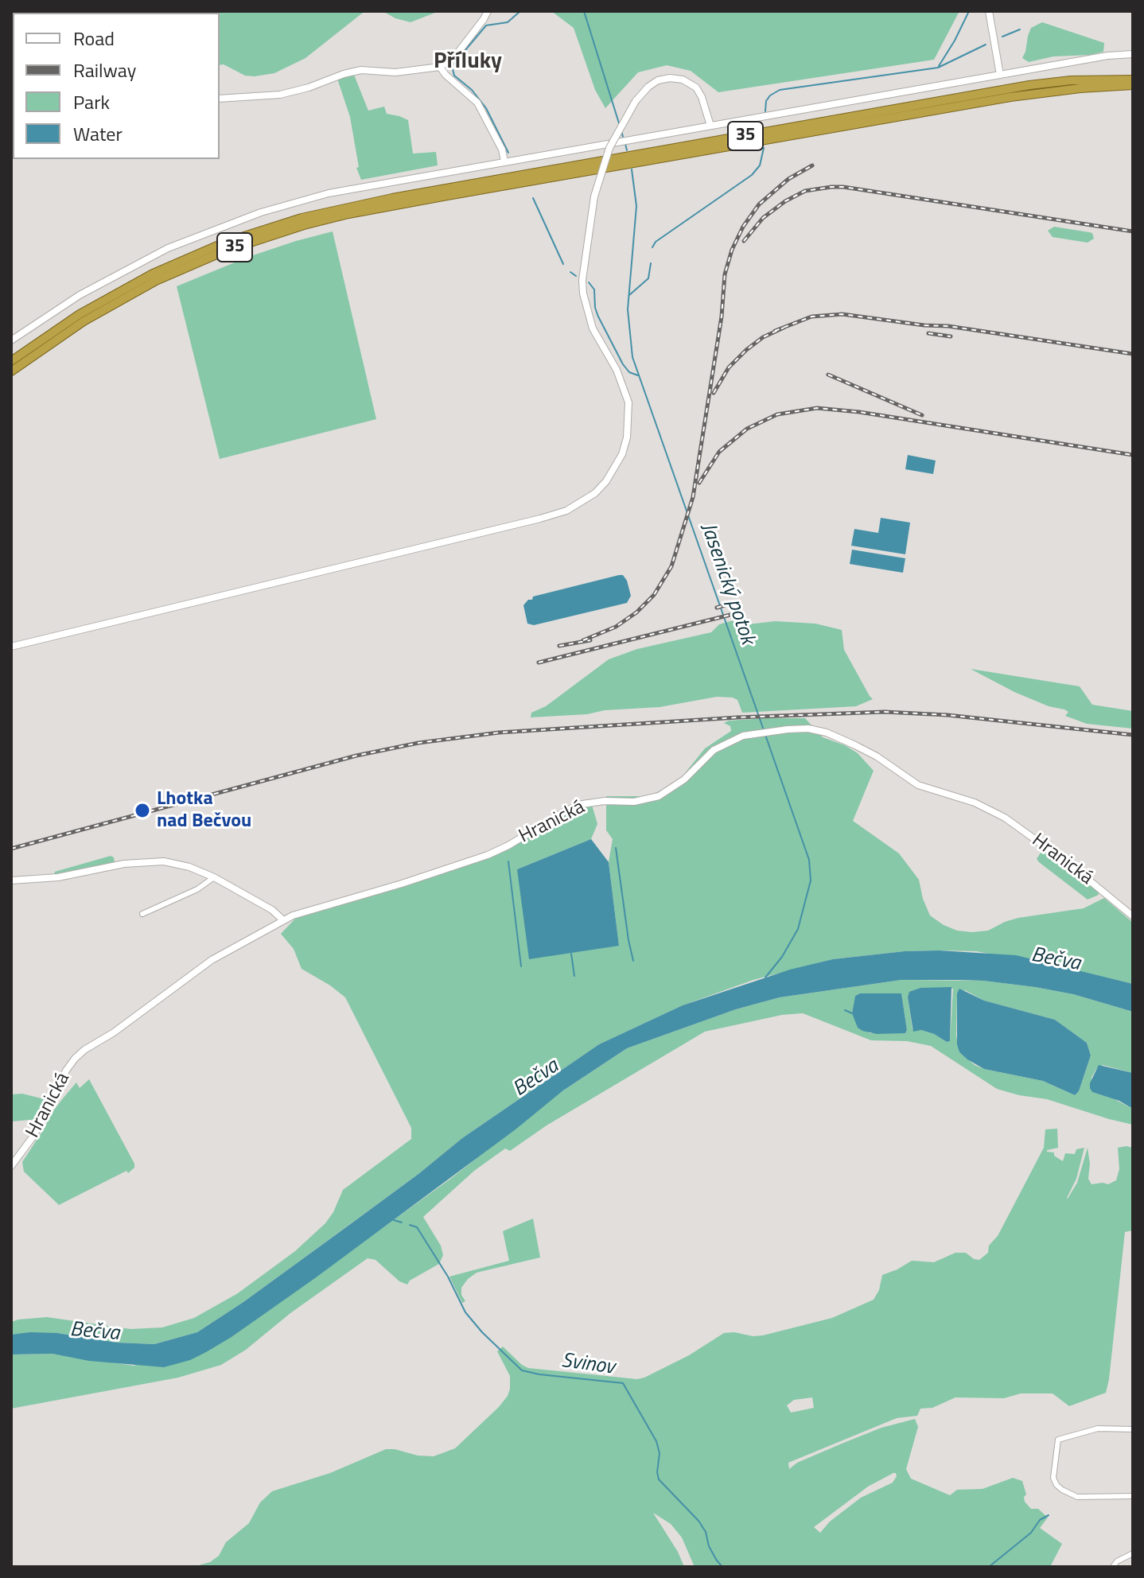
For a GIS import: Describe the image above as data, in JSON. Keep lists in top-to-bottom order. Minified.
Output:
{"streets":{"highway":["35"],"street":["Hranická"]},"districts":["Příluky"],"water":["Jasenický potok","Bečva","Svinov"],"places":["Lhotka nad Bečvou"],"legend":["Road","Railway","Park","Water"]}
